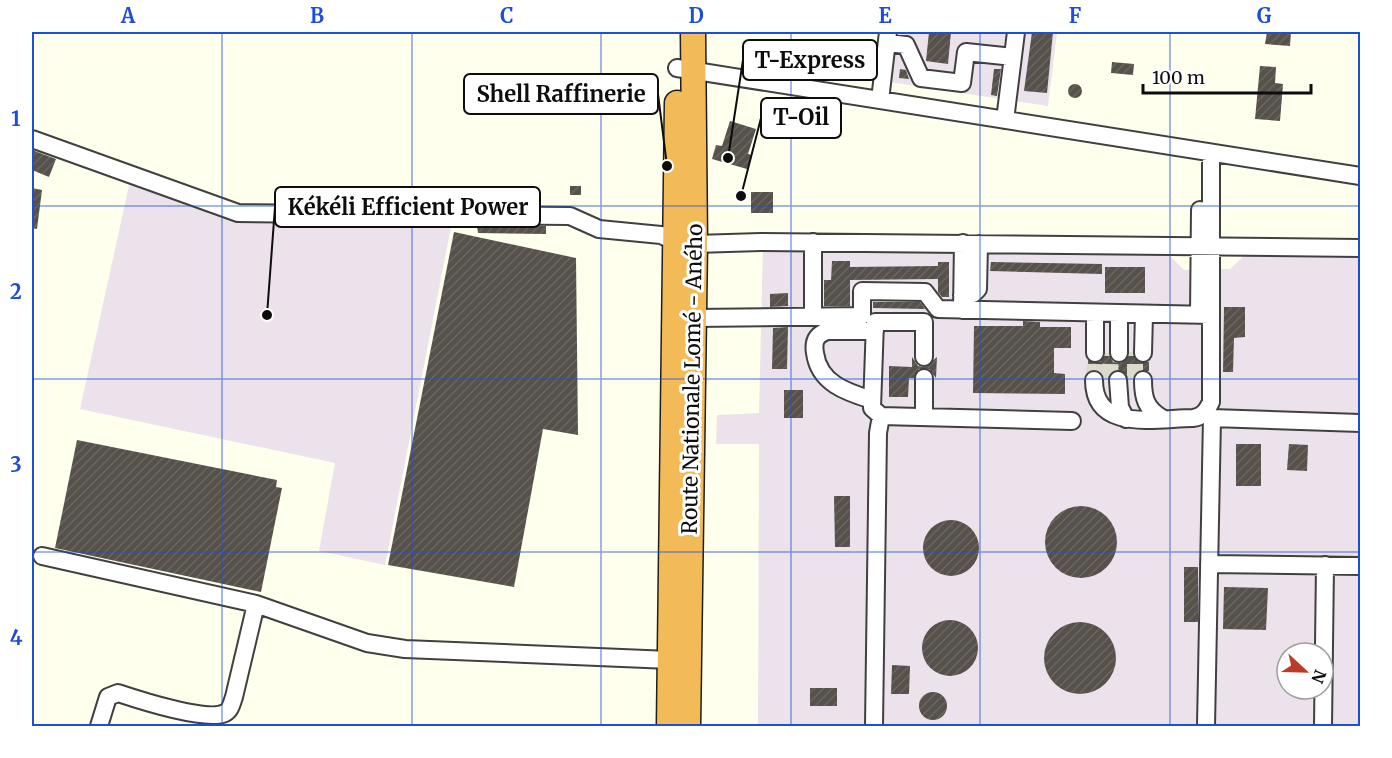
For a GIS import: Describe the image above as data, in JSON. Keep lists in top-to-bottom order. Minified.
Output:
{"streets":{"highway":["Route Nationale Lomé - Aného"]},"places":["T-Express","Shell Raffinerie","T-Oil","Kékéli Efficient Power"],"scale_bar":"100 m","north":"right","grid":{"columns":["A","B","C","D","E","F","G"],"rows":["1","2","3","4"]}}
